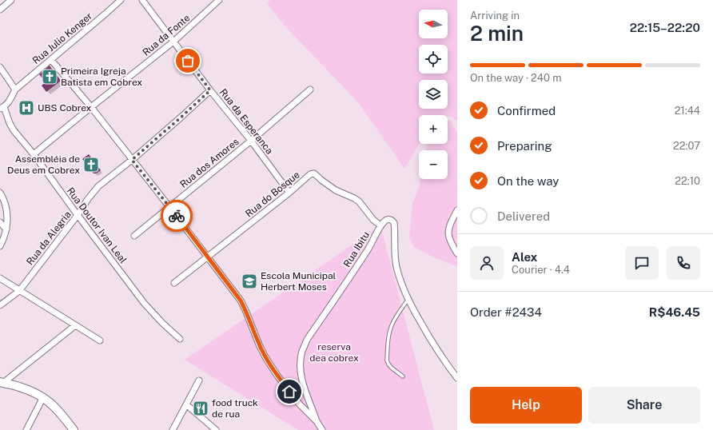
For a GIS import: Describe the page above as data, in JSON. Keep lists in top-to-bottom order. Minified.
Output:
{"streets":{"street":["Rua da Fonte","Rua Julio Kenger","Rua da Esperanca","Rua dos Amores","Rua do Bosque","Rua Doutor Ivan Leal","Rua da Alegria","Rua Ibitu"]},"crossings":[["Rua da Fonte","Rua da Esperanca"],["Rua da Fonte","Rua Doutor Ivan Leal"],["Rua Julio Kenger","Rua Doutor Ivan Leal"],["Rua da Esperanca","Rua dos Amores"],["Rua da Esperanca","Rua do Bosque"],["Rua da Esperanca","Rua da Alegria"],["Rua do Bosque","Rua Ibitu"],["Rua Doutor Ivan Leal","Rua da Alegria"]],"parks":["reserva dea cobrex"],"places":{"church":["Primeira Igreja Batista em Cobrex","Assembléia de Deus em Cobrex"],"hospital":["UBS Cobrex"],"school or university":["Escola Municipal Herbert Moses"],"restaurant":["food truck de rua"]},"north":"left","page":{"heading":["2 min","Arriving in","22:15–22:20"],"panel":["Alex","Courier · 4.4","Order #2434","R$46.45"],"map_buttons":["+","−"],"bar":"On the way · 240 m","list":[["Confirmed","21:44"],["Preparing","22:07"],["On the way","22:10"],"Delivered"],"buttons":["Help","Share"]}}
